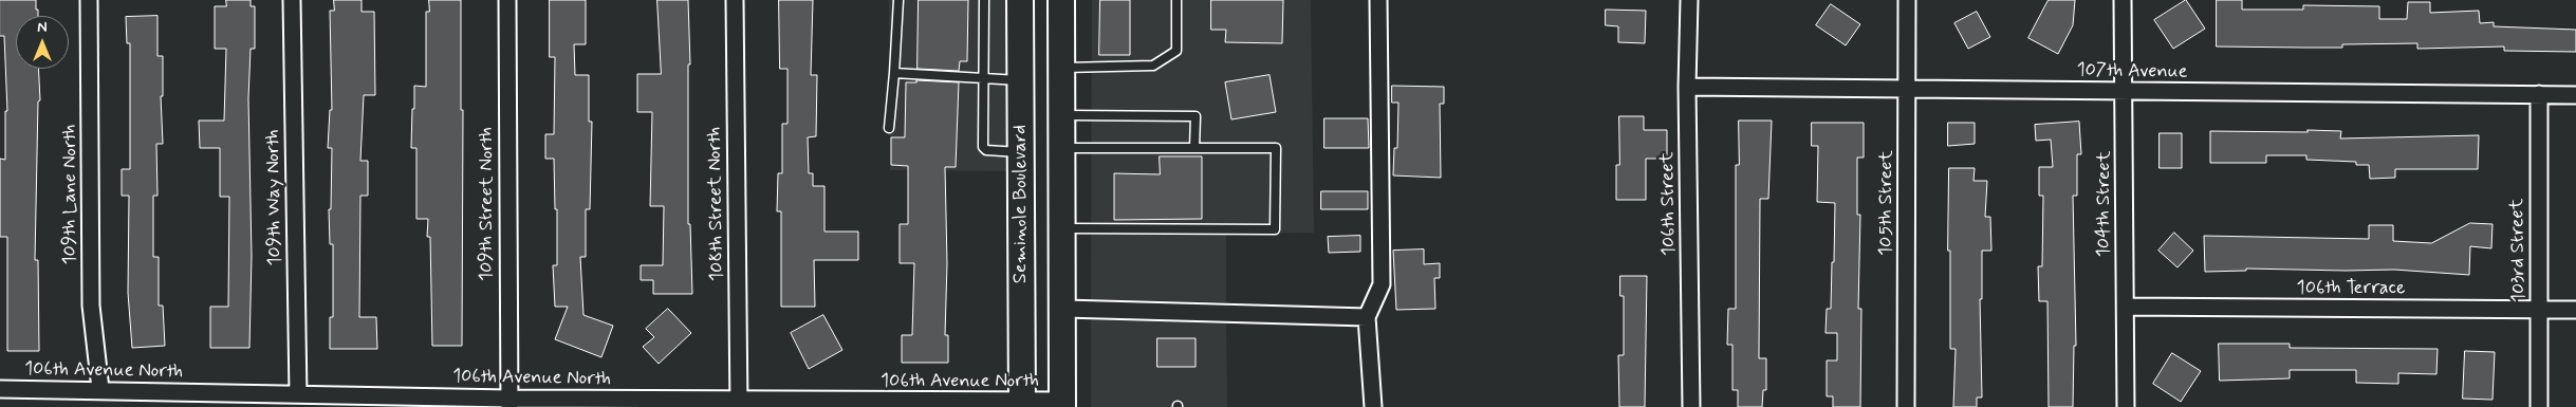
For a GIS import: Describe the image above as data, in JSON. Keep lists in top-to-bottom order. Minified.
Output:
{"streets":{"main road":["Seminole Boulevard"],"street":["107th Avenue","109th Lane North","109th Way North","105th Street","109th Street North","108th Street North","106th Street","104th Street","103rd Street","106th Terrace","106th Avenue North"]},"crossings":[["107th Avenue","105th Street"],["107th Avenue","106th Street"],["107th Avenue","104th Street"],["107th Avenue","103rd Street"],["109th Lane North","106th Avenue North"],["109th Way North","106th Avenue North"],["109th Street North","106th Avenue North"],["108th Street North","106th Avenue North"],["Seminole Boulevard","106th Avenue North"],["104th Street","106th Terrace"],["103rd Street","106th Terrace"]],"north":"top"}
